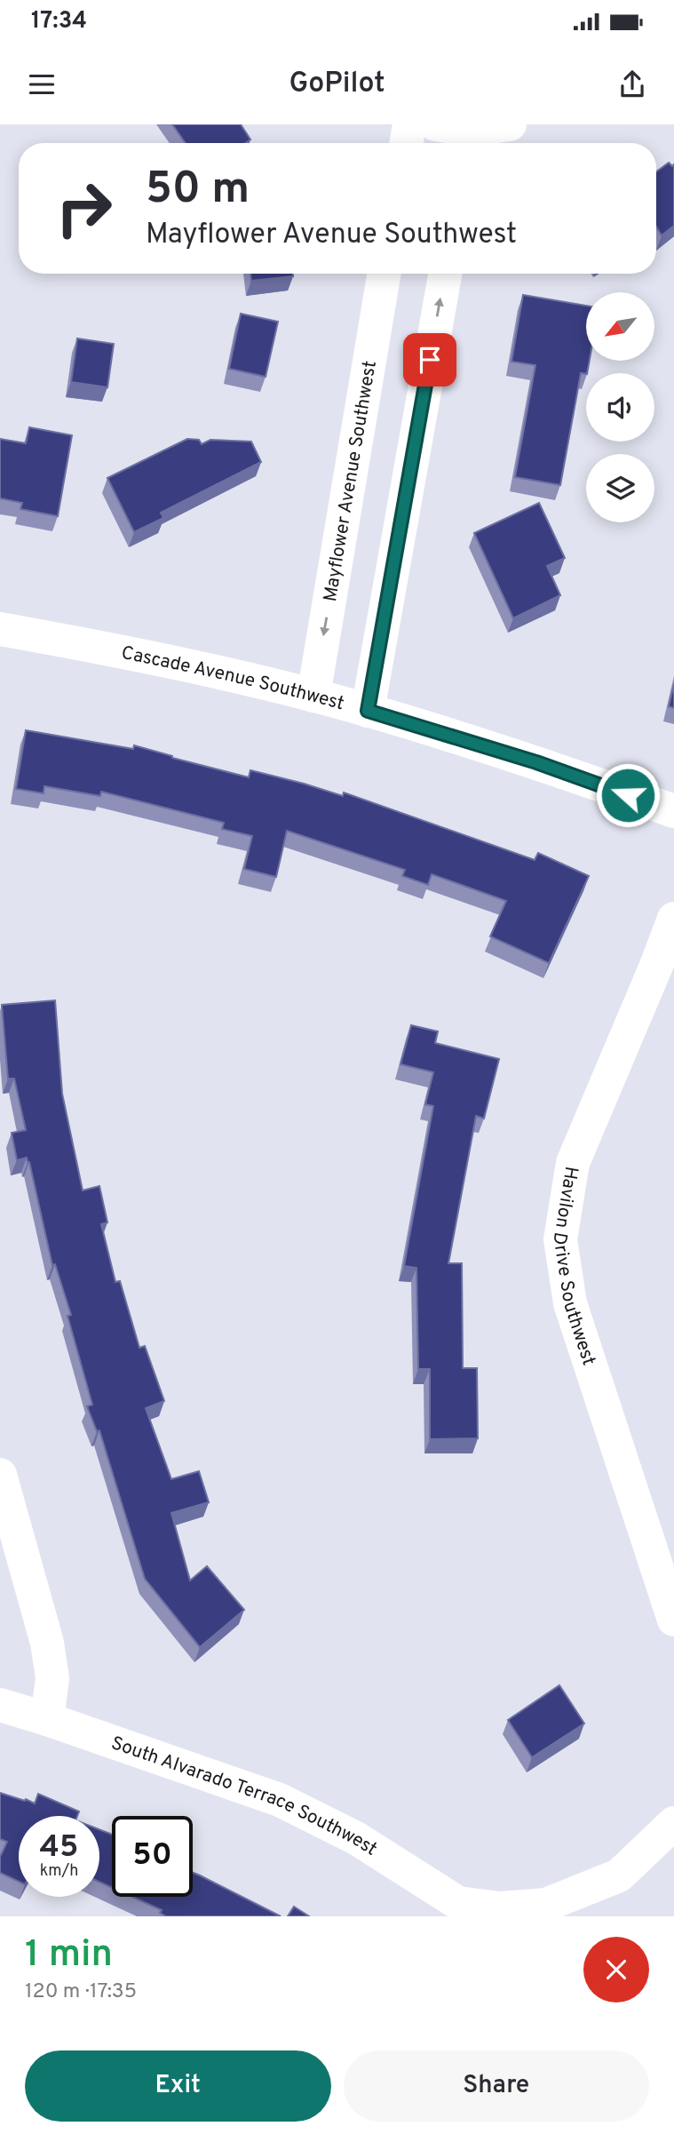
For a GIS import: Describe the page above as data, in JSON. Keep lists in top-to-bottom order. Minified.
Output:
{"streets":{"street":["Mayflower Avenue Southwest","Cascade Avenue Southwest","Havilon Drive Southwest","South Alvarado Terrace Southwest"]},"crossings":[["Mayflower Avenue Southwest","Cascade Avenue Southwest"]],"north":"bottom left","page":{"status":"17:34","header":"GoPilot","turn":["50 m","Mayflower Avenue Southwest"],"speed":"45 km/h","limit":"50","heading":["1 min","120 m · 17:35"],"buttons":["Exit","Share"]}}
